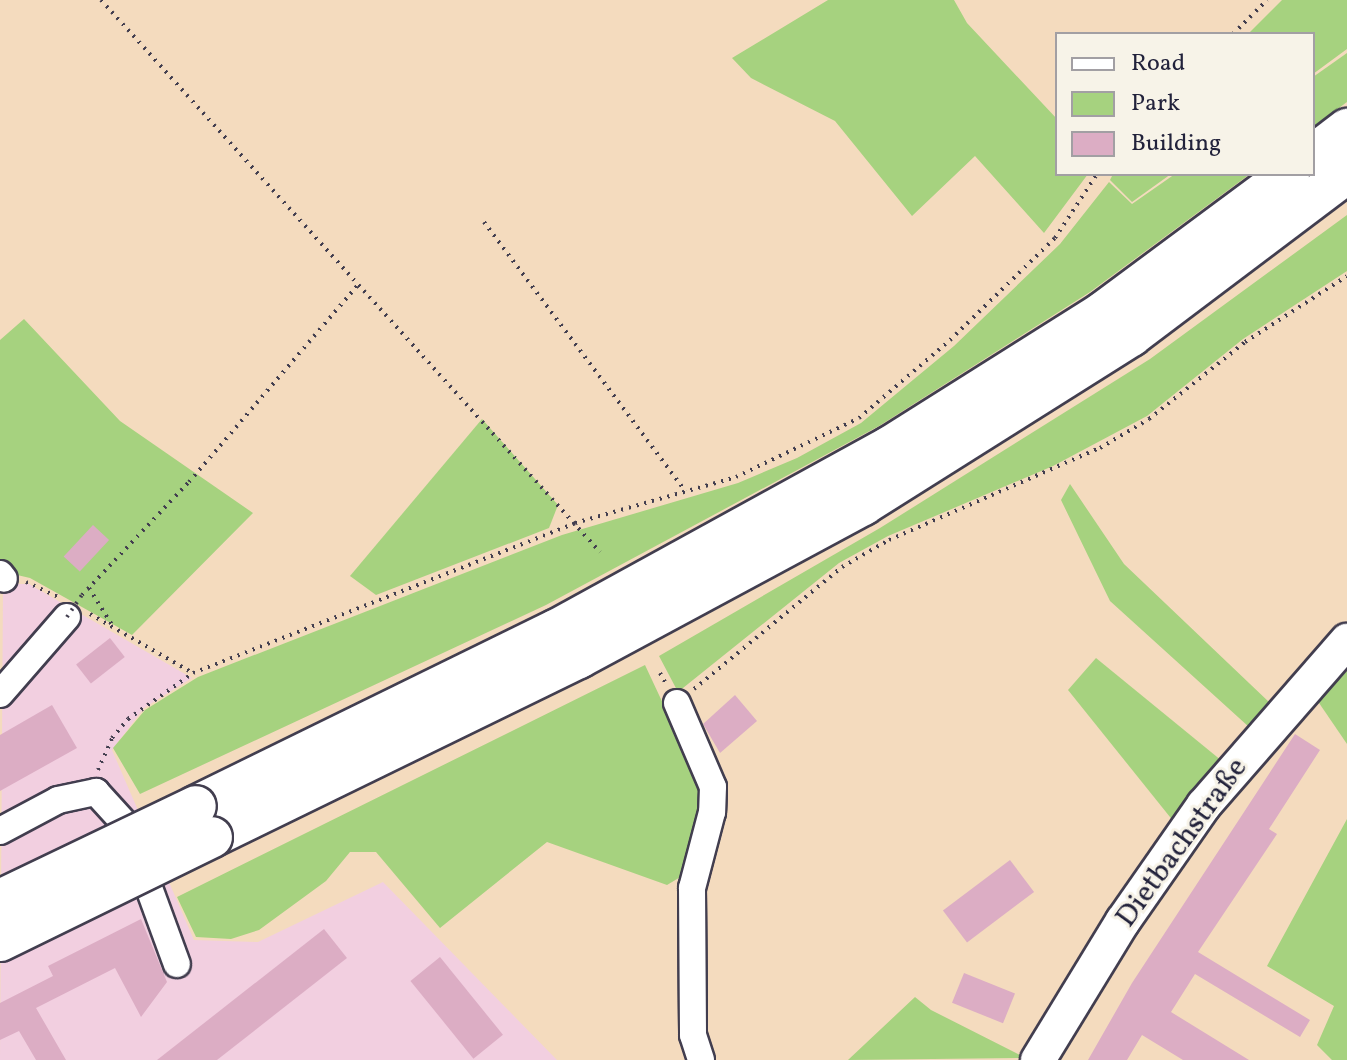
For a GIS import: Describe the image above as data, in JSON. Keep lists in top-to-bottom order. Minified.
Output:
{"streets":{"main road":["Dietbachstraße"]},"legend":["Road","Park","Building"]}
